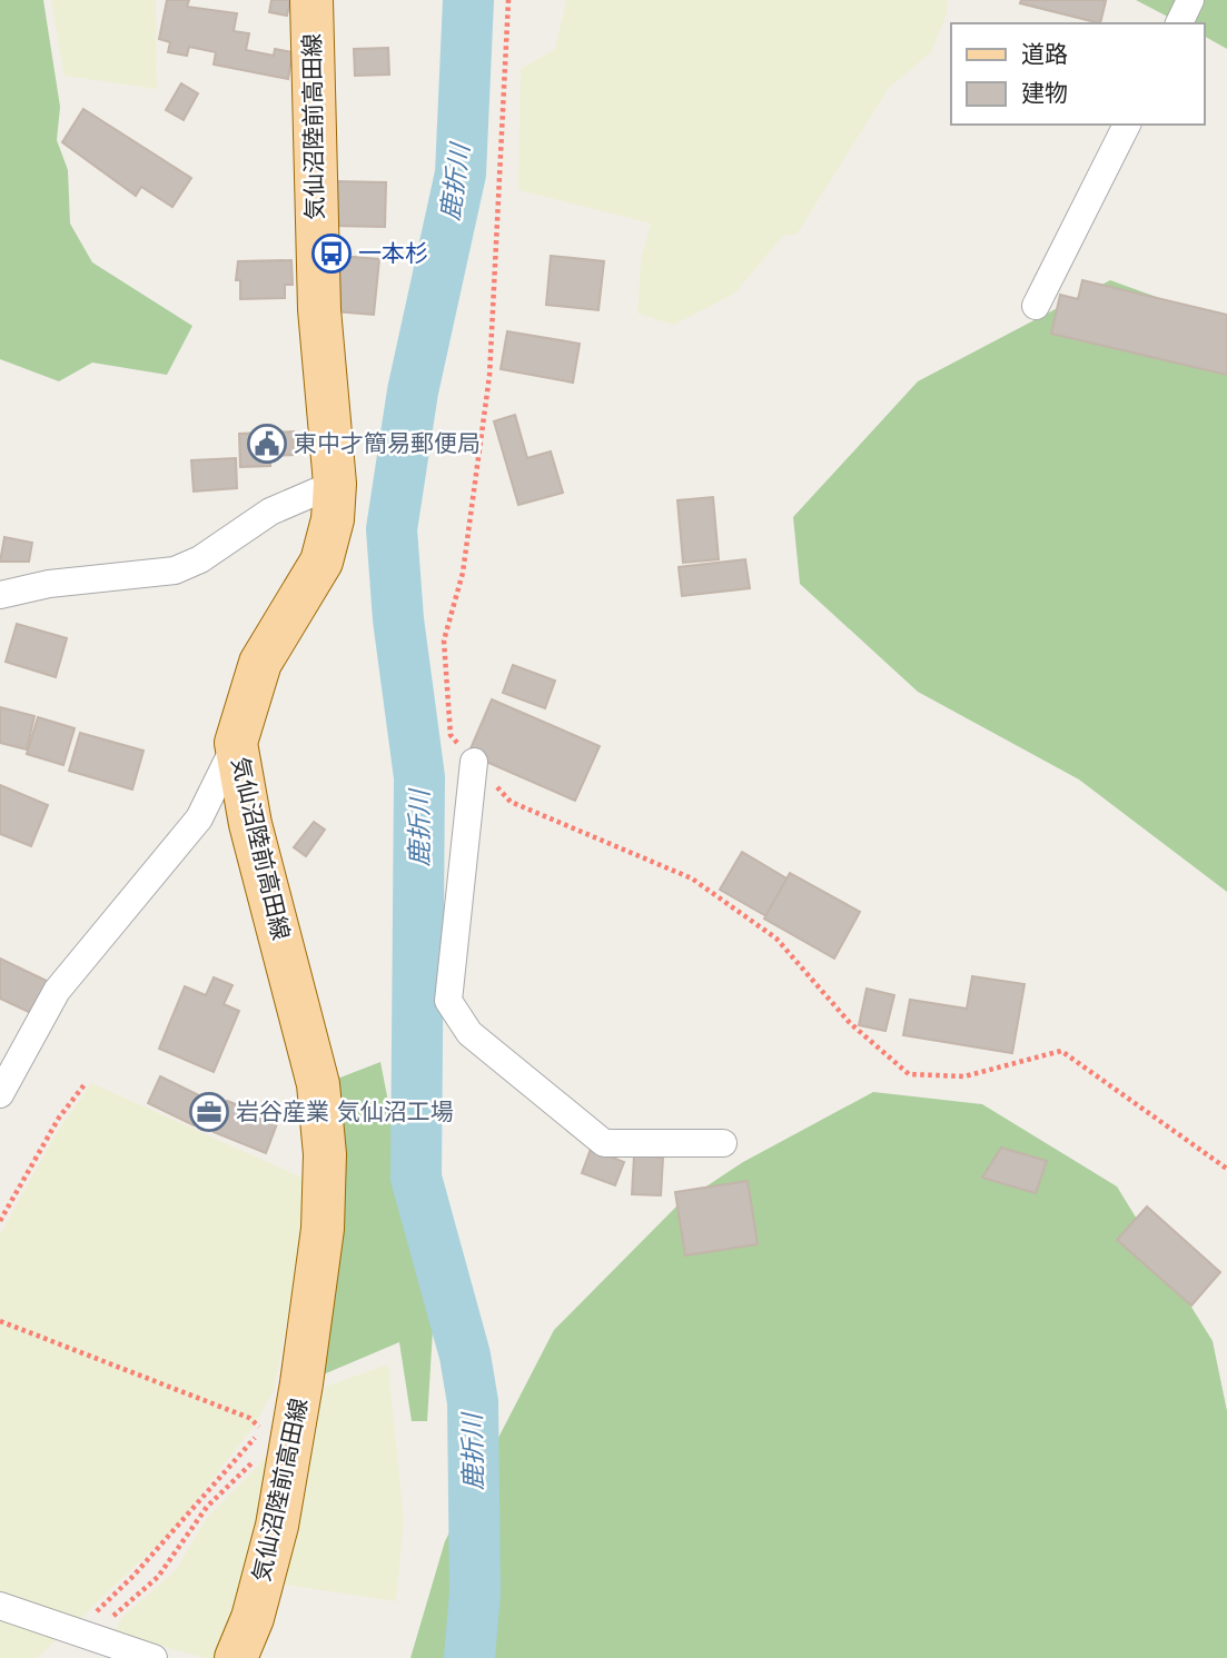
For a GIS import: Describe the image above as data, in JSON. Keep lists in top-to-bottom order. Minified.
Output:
{"streets":{"main road":["気仙沼陸前高田線"]},"water":["鹿折川"],"places":{"bus stop":["一本杉"],"public building":["東中才簡易郵便局"],"office":["岩谷産業 気仙沼工場"]},"legend":["道路","建物"]}
